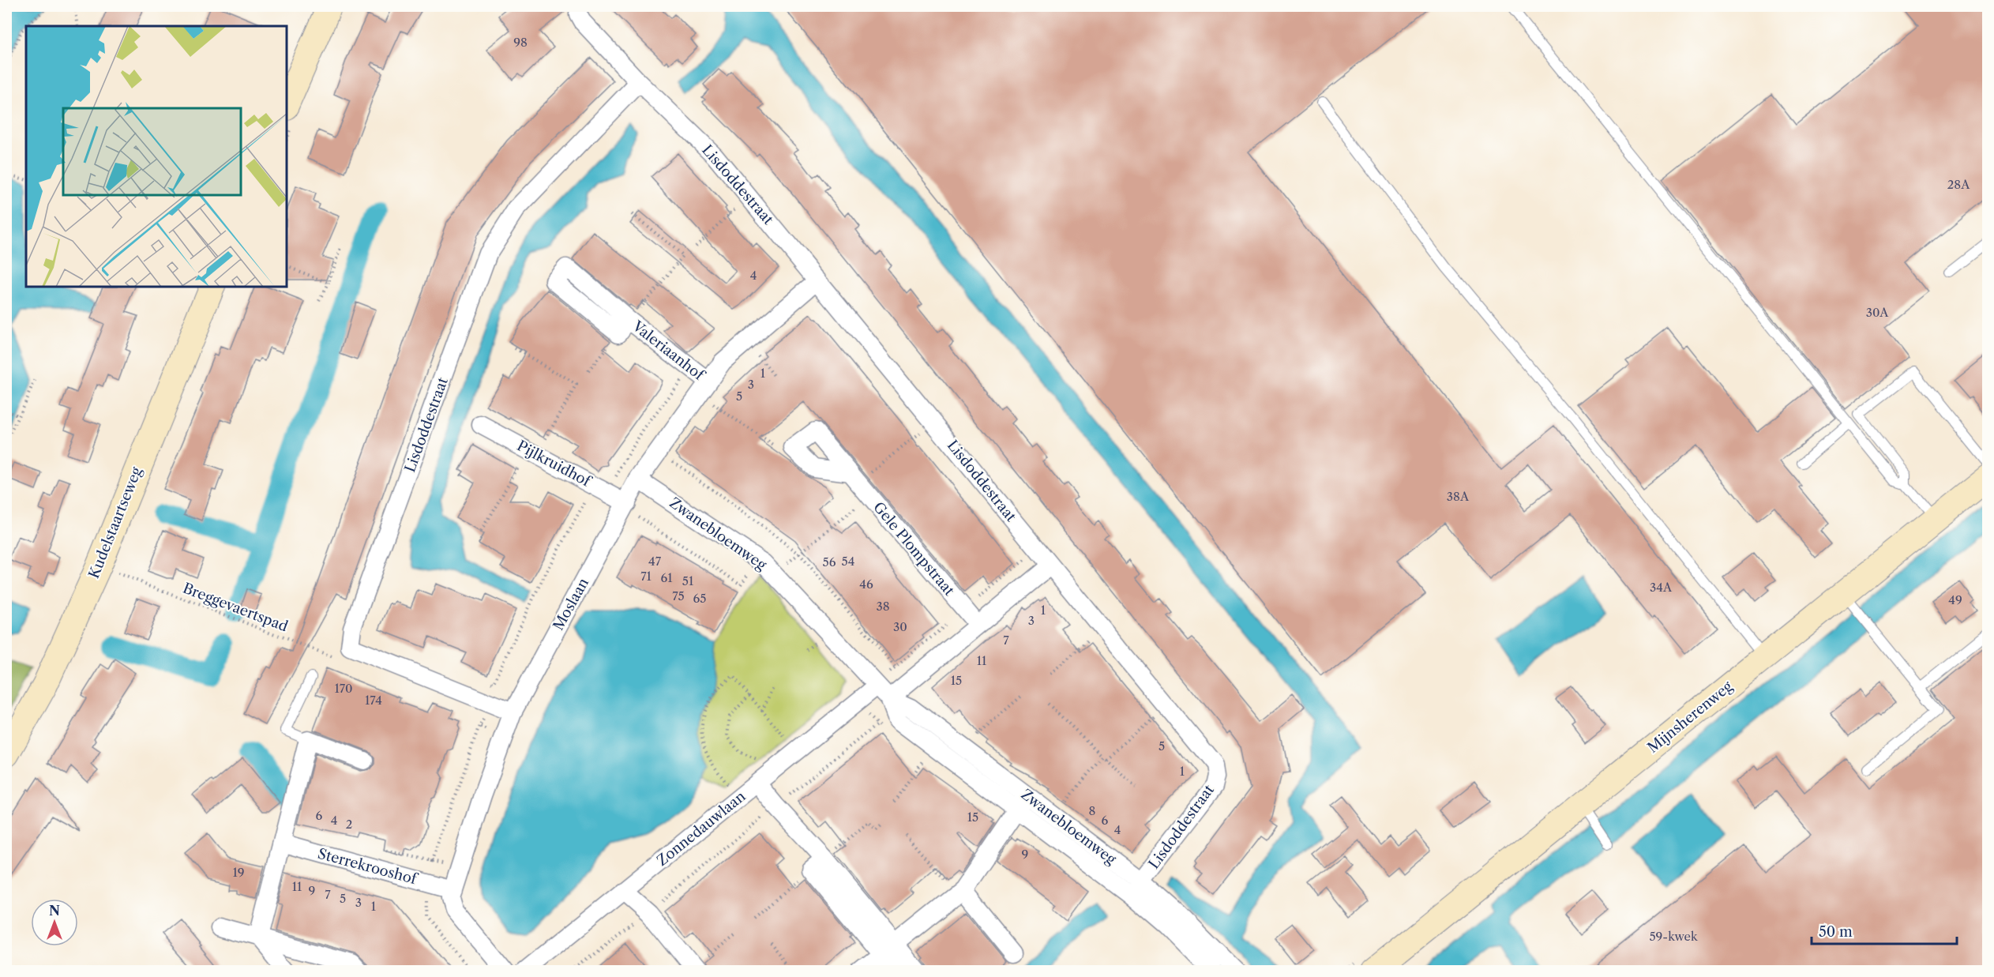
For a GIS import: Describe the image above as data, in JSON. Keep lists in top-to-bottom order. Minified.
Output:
{"streets":{"street":["Lisdoddestraat","Valeriaanhof","Pijlkruidhof","Kudelstaartseweg","Zwanebloemweg","Gele Plompstraat","Moslaan","Mijnsherenweg","Zonnedauwlaan","Sterrekrooshof"],"path":["Breggevaertspad"]},"crossings":[["Lisdoddestraat","Zwanebloemweg"],["Lisdoddestraat","Moslaan"],["Lisdoddestraat","Breggevaertspad"],["Lisdoddestraat","Zonnedauwlaan"],["Valeriaanhof","Moslaan"],["Pijlkruidhof","Moslaan"],["Zwanebloemweg","Moslaan"],["Zwanebloemweg","Zonnedauwlaan"],["Gele Plompstraat","Zonnedauwlaan"],["Moslaan","Sterrekrooshof"]],"house_numbers":["98","28A","4","30A","1","3","5","38A","47","54","56","71","61","51","46","34A","75","65","49","38","1","3","30","7","11","15","170","174","5","1","8","6","15","4","6","2","4","9","19","11","9","7","5","3","1","59-kwek"],"scale_bar":"50 m","north":"top"}
